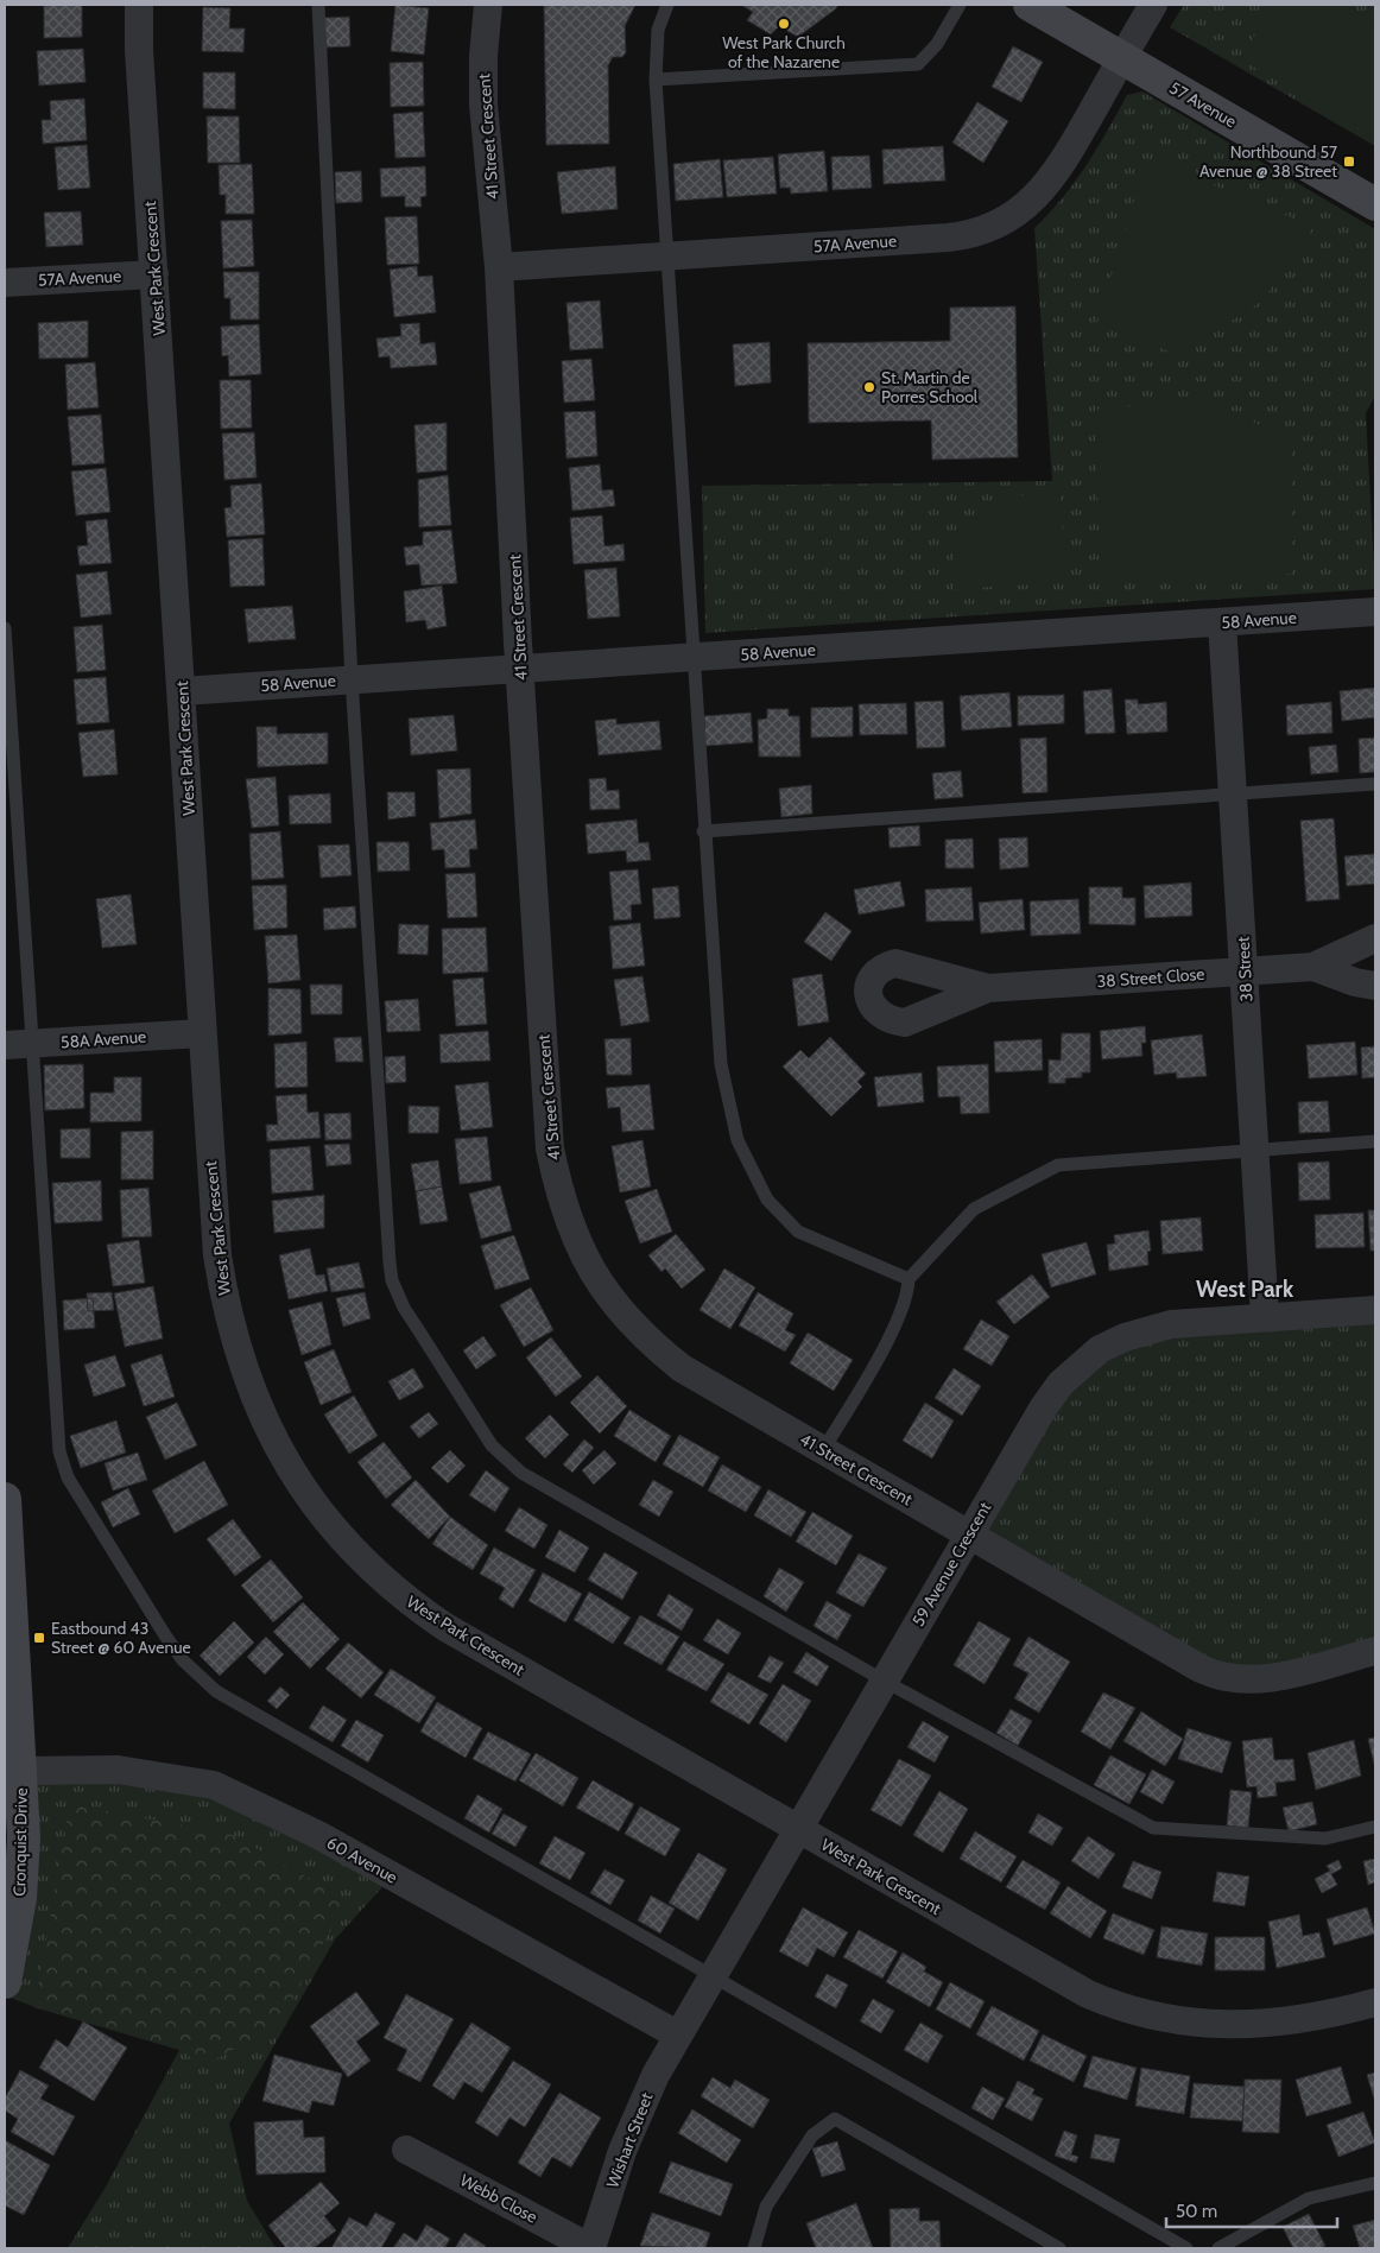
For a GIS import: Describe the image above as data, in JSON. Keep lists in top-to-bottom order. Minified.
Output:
{"streets":{"street":["57 Avenue","41 Street Crescent","57A Avenue","West Park Crescent","58 Avenue","38 Street","38 Street Close","58A Avenue","59 Avenue Crescent","Cronquist Drive","60 Avenue","Wishart Street","Webb Close"]},"crossings":[["57 Avenue","57A Avenue"],["41 Street Crescent","57A Avenue"],["41 Street Crescent","58 Avenue"],["41 Street Crescent","59 Avenue Crescent"],["57A Avenue","West Park Crescent"],["West Park Crescent","58 Avenue"],["West Park Crescent","58A Avenue"],["West Park Crescent","59 Avenue Crescent"],["58 Avenue","38 Street"],["38 Street","38 Street Close"],["38 Street","59 Avenue Crescent"],["59 Avenue Crescent","60 Avenue"],["59 Avenue Crescent","Wishart Street"],["Cronquist Drive","60 Avenue"],["60 Avenue","Wishart Street"],["Wishart Street","Webb Close"]],"districts":["West Park"],"places":{"other":["West Park Church of the Nazarene","St. Martin de Porres School"],"transit":["Northbound 57 Avenue @ 38 Street","Eastbound 43 Street @ 60 Avenue"]},"scale_bar":"50 m"}
